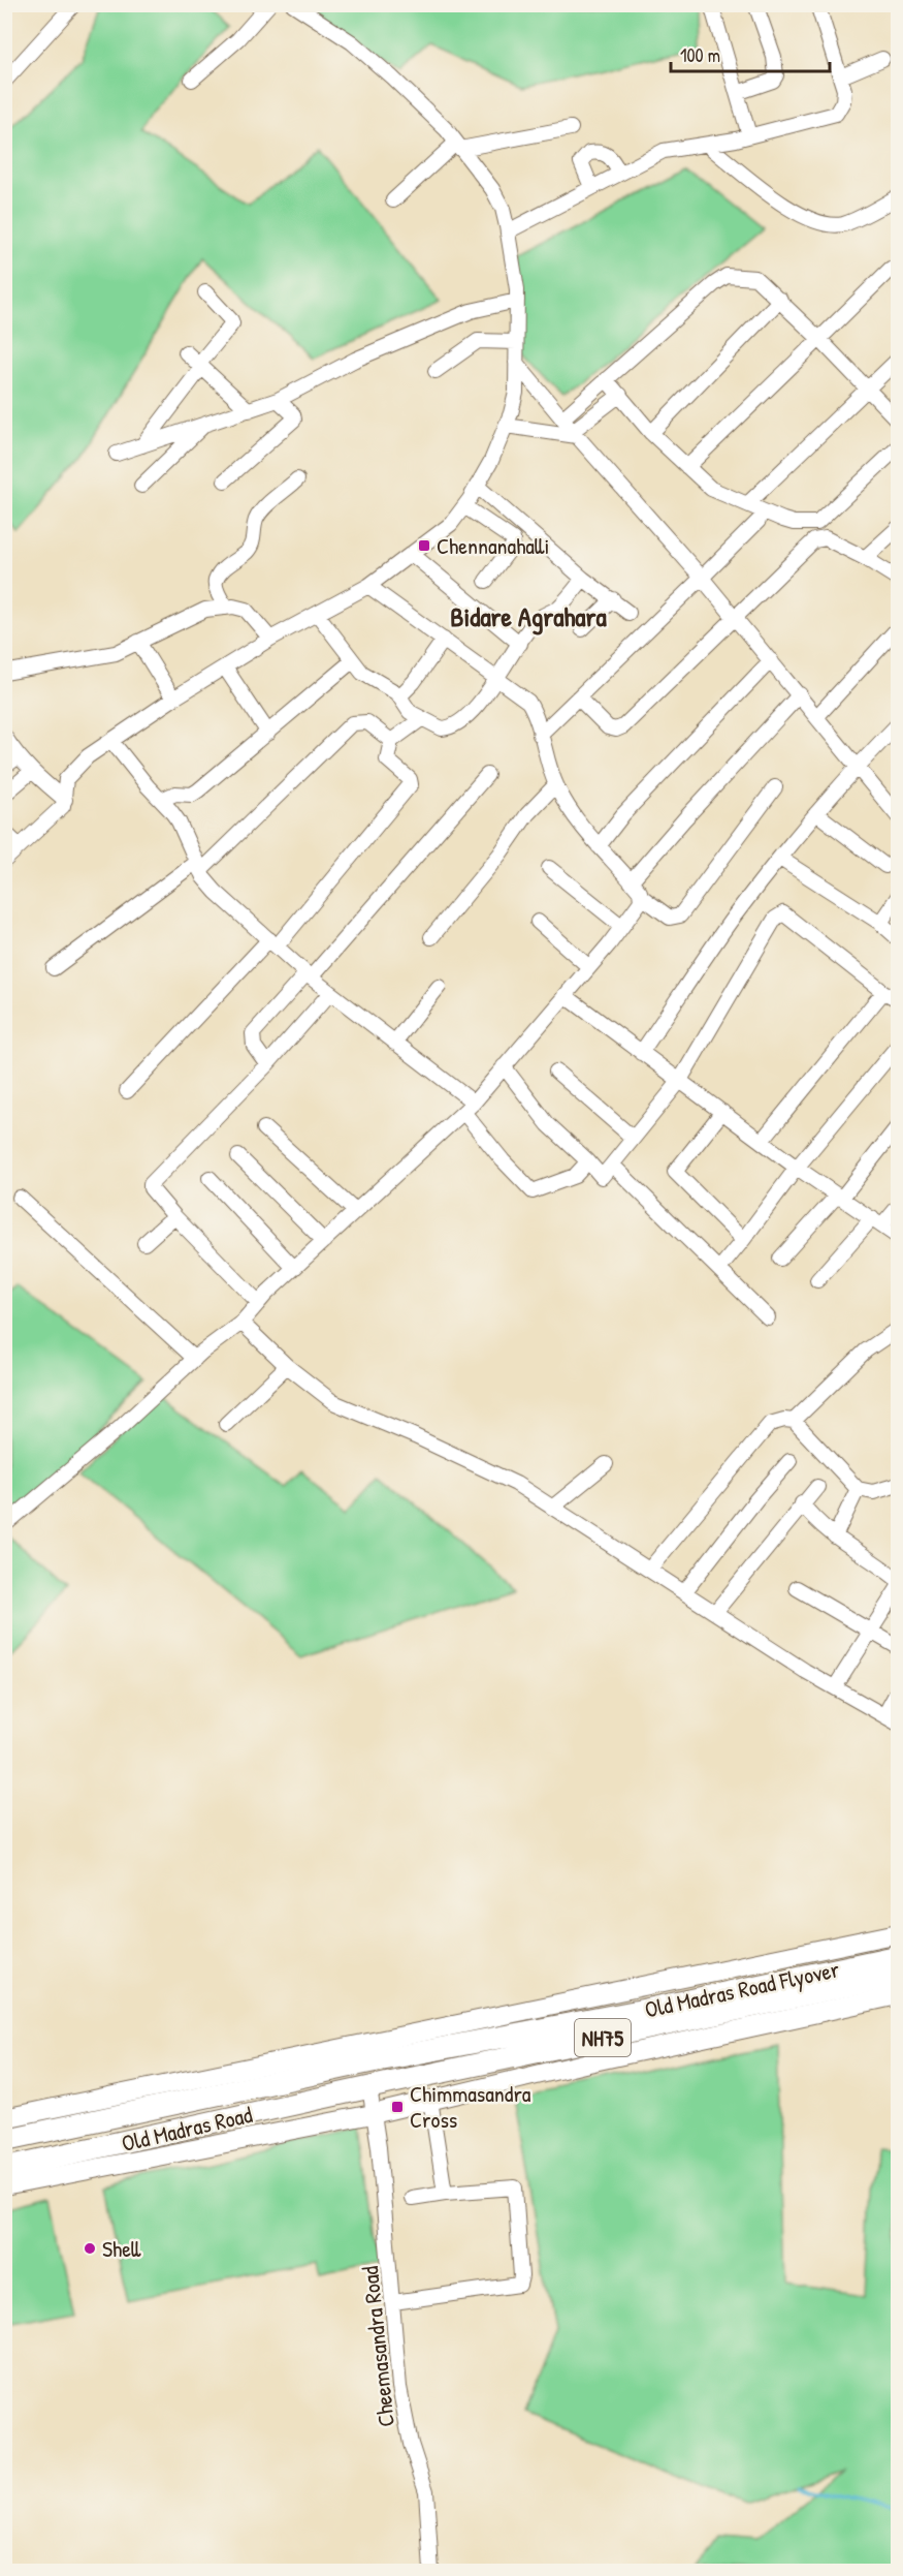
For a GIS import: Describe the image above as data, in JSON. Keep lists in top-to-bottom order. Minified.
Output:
{"streets":{"highway":["Old Madras Road Flyover","NH75","Old Madras Road"],"street":["Cheemasandra Road"]},"crossings":[["Old Madras Road Flyover","Old Madras Road"],["Old Madras Road Flyover","Cheemasandra Road"],["Old Madras Road","Cheemasandra Road"]],"districts":["Bidare Agrahara"],"places":{"transit":["Chennanahalli","Chimmasandra Cross"],"other":["Shell"]},"scale_bar":"100 m"}
